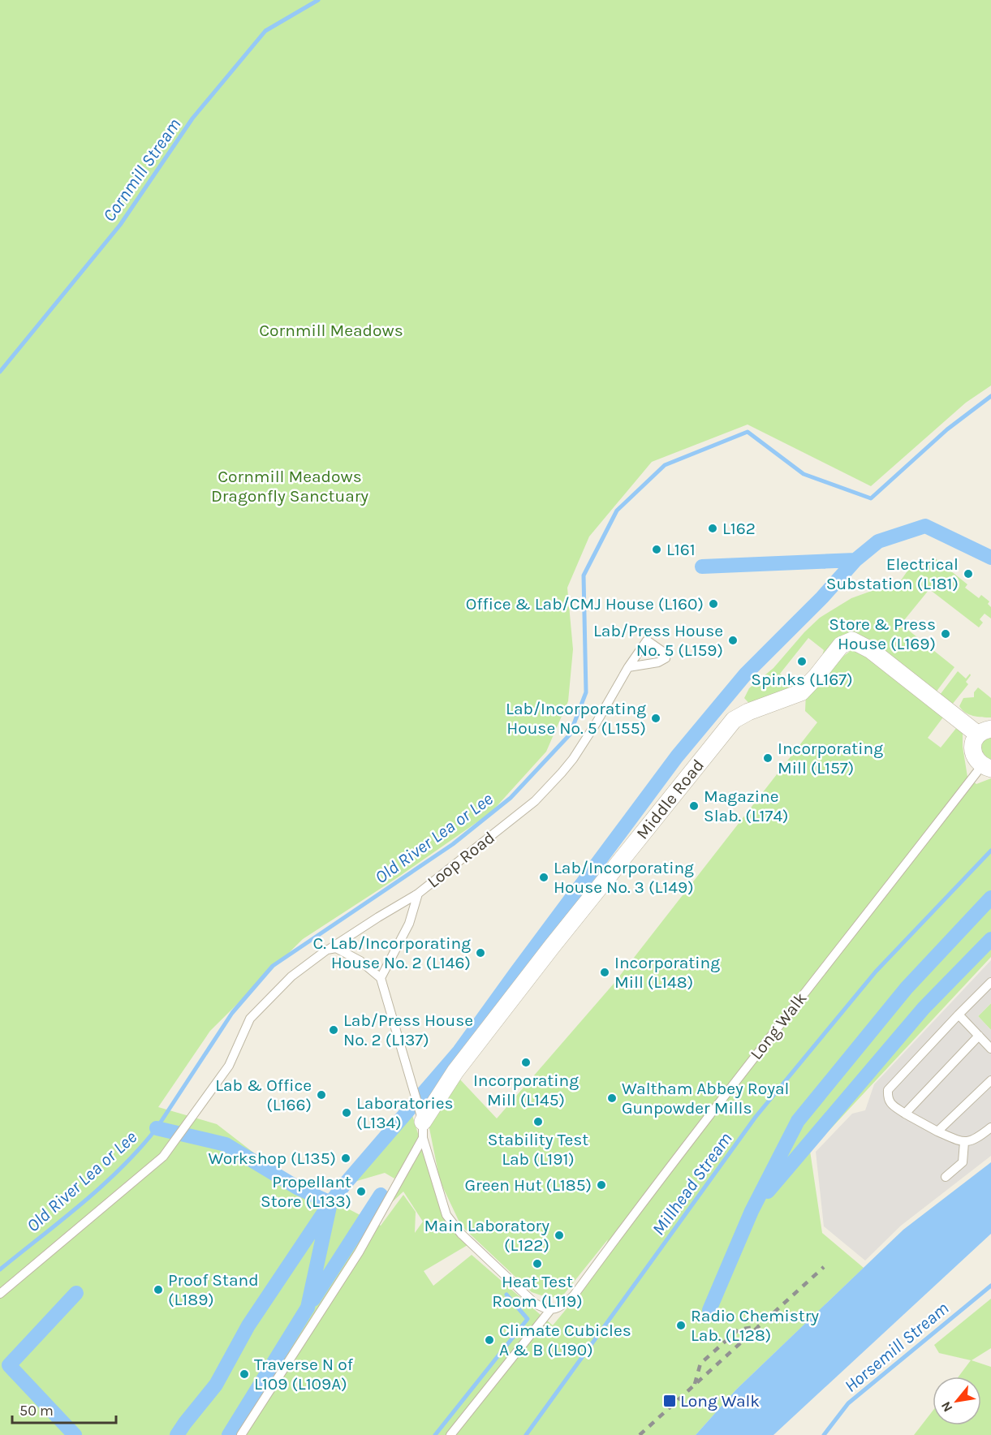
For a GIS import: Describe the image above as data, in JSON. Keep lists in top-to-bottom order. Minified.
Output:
{"streets":{"street":["Middle Road"],"lane":["Loop Road","Long Walk"]},"water":["Cornmill Stream","Old River Lea or Lee","Millhead Stream","Horsemill Stream"],"parks":["Cornmill Meadows","Cornmill Meadows Dragonfly Sanctuary"],"places":{"other":["L162","L161","Electrical Substation (L181)","Office & Lab/CMJ House (L160)","Store & Press House (L169)","Lab/Press House No. 5 (L159)","Spinks (L167)","Lab/Incorporating House No. 5 (L155)","Incorporating Mill (L157)","Magazine Slab. (L174)","Lab/Incorporating House No. 3 (L149)","C. Lab/Incorporating House No. 2 (L146)","Incorporating Mill (L148)","Lab/Press House No. 2 (L137)","Incorporating Mill (L145)","Lab & Office (L166)","Waltham Abbey Royal Gunpowder Mills","Laboratories (L134)","Stability Test Lab (L191)","Workshop (L135)","Green Hut (L185)","Propellant Store (L133)","Main Laboratory (L122)","Heat Test Room (L119)","Proof Stand (L189)","Radio Chemistry Lab. (L128)","Climate Cubicles A & B (L190)","Traverse N of L109 (L109A)"],"transit":["Long Walk"]},"scale_bar":"50 m","north":"bottom left"}
